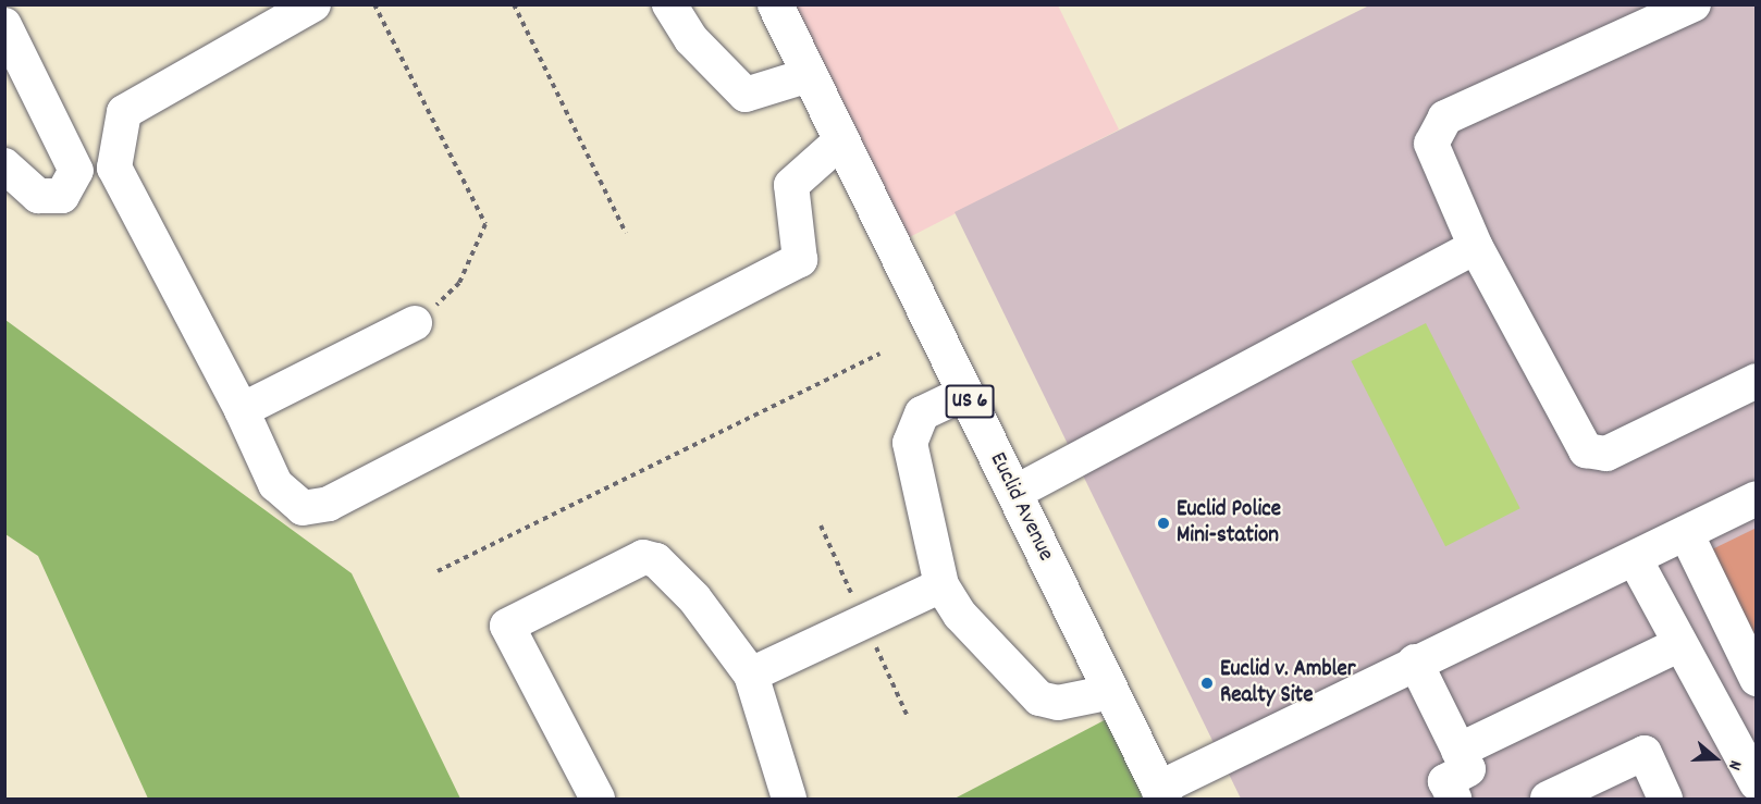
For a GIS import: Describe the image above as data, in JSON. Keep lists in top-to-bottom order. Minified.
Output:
{"streets":{"main road":["US 6","Euclid Avenue"]},"places":["Euclid Police Mini-station","Euclid v. Ambler Realty Site"],"north":"right"}
